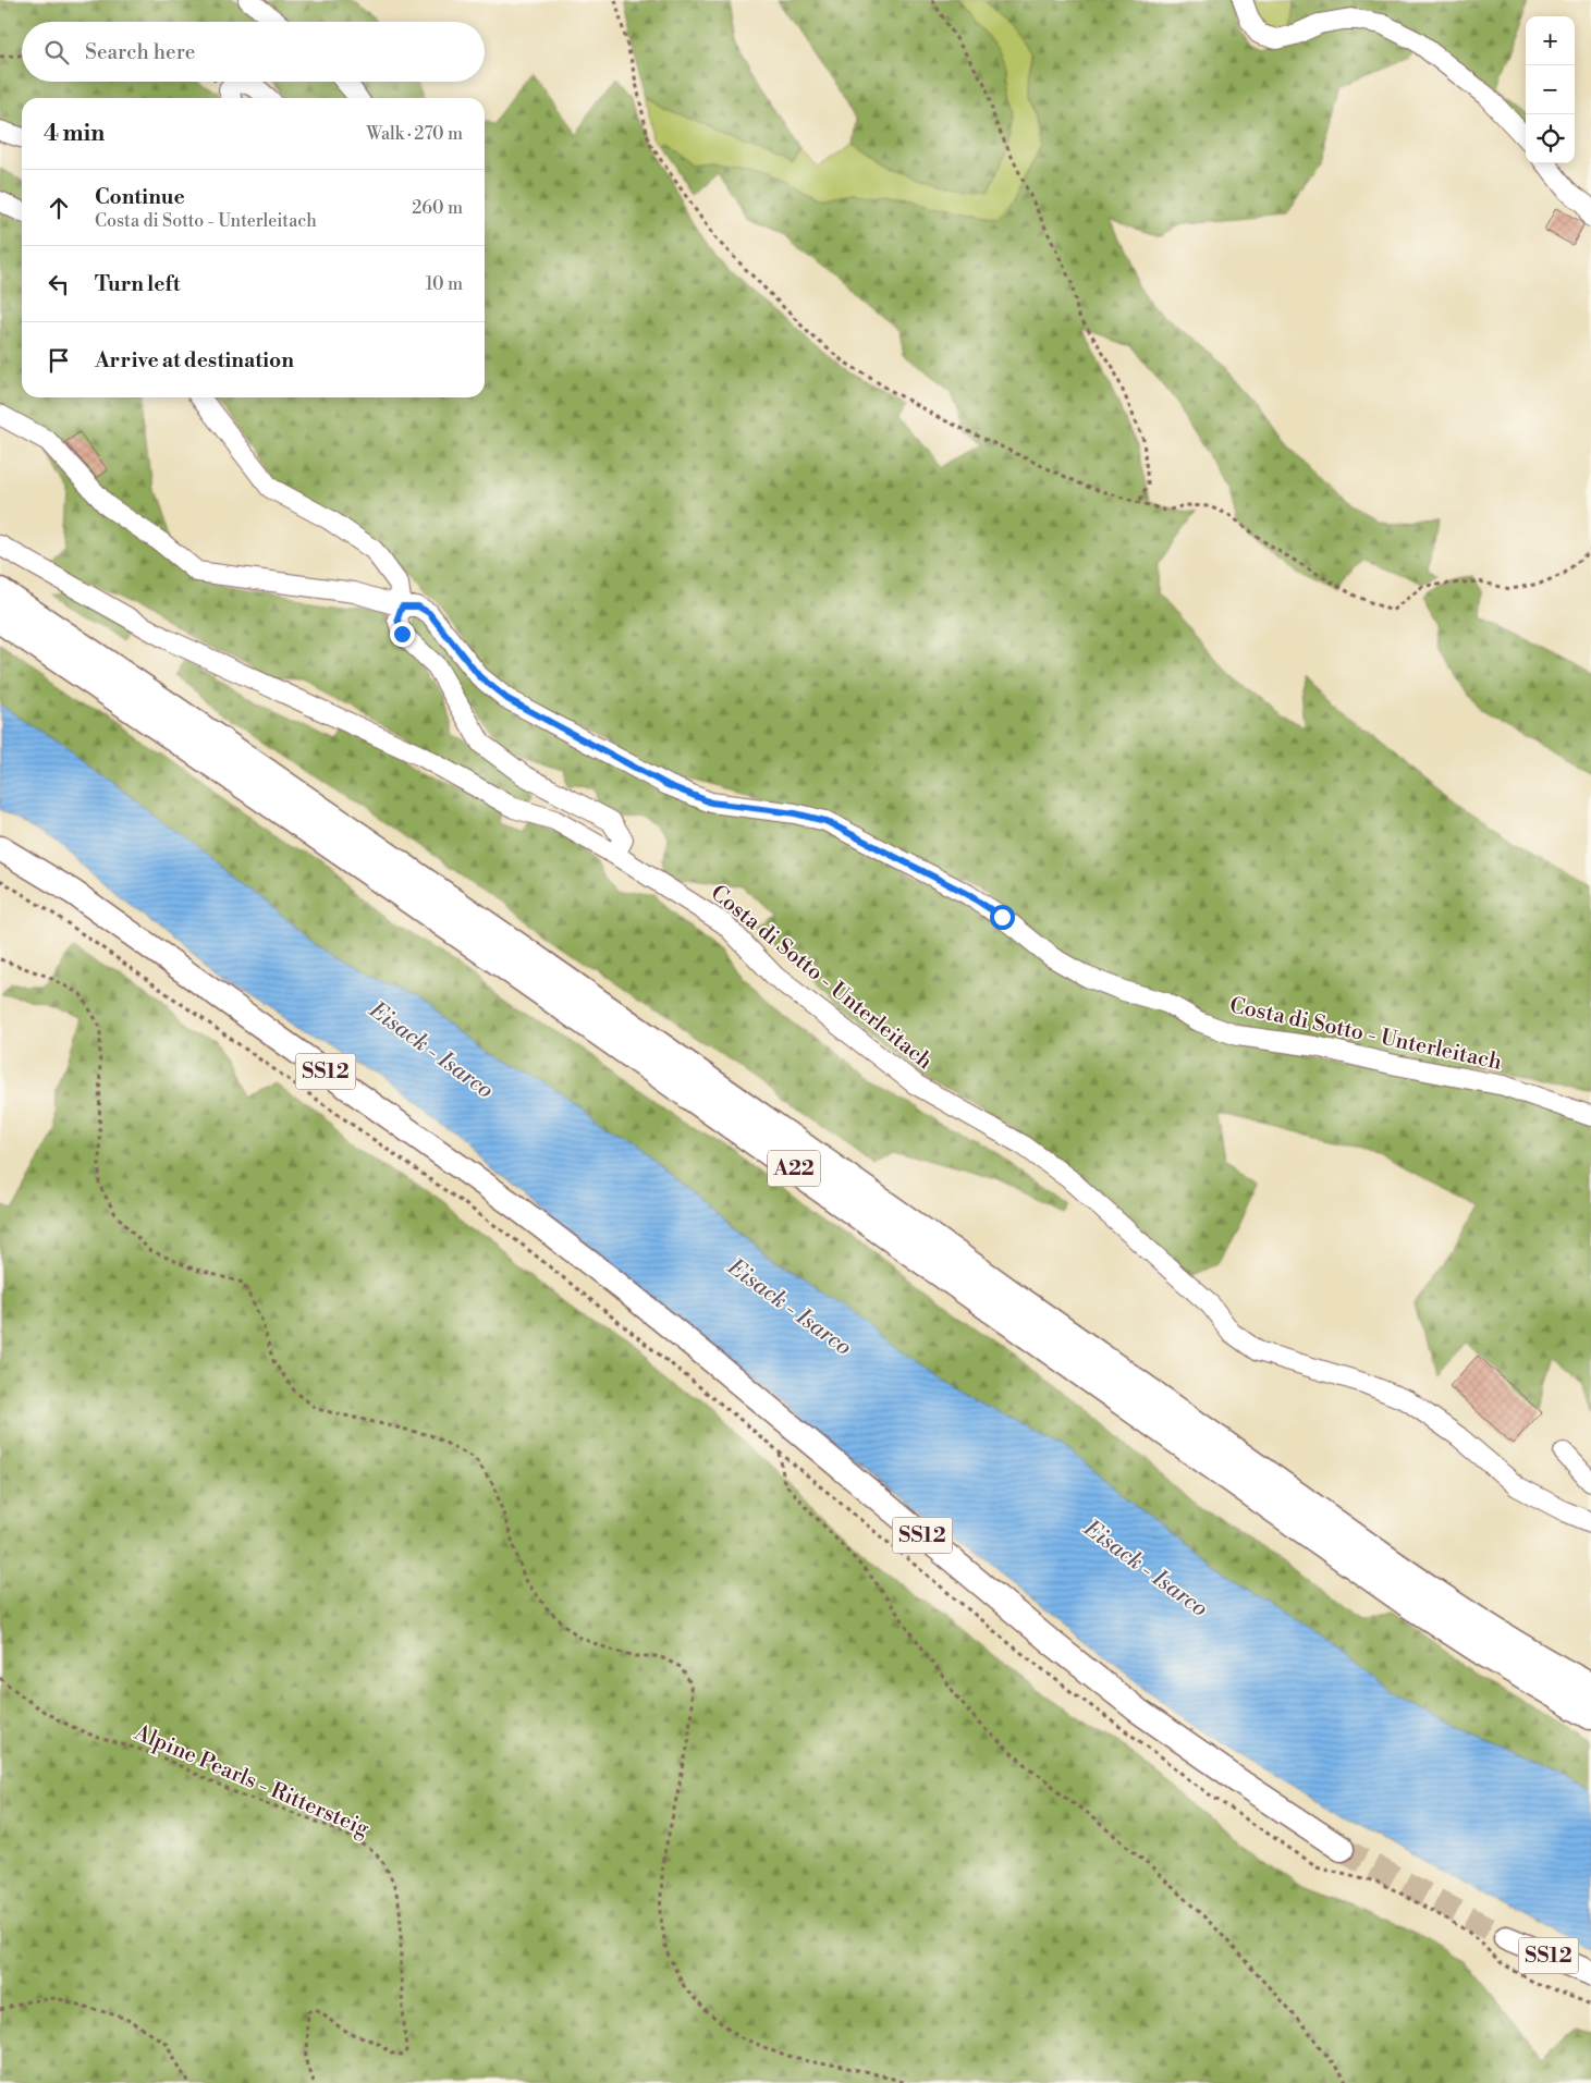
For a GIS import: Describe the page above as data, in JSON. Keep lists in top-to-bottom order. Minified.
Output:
{"streets":{"highway":["A22"],"main road":["SS12"],"street":["Costa di Sotto - Unterleitach"],"path":["Alpine Pearls - Rittersteig"]},"water":["Eisack - Isarco"],"page":{"map_buttons":["+","−"],"search":"Search here","heading":["4 min","Walk · 270 m"],"list":[["Continue","Costa di Sotto - Unterleitach","260 m"],["Turn left","10 m"],"Arrive at destination"]}}
